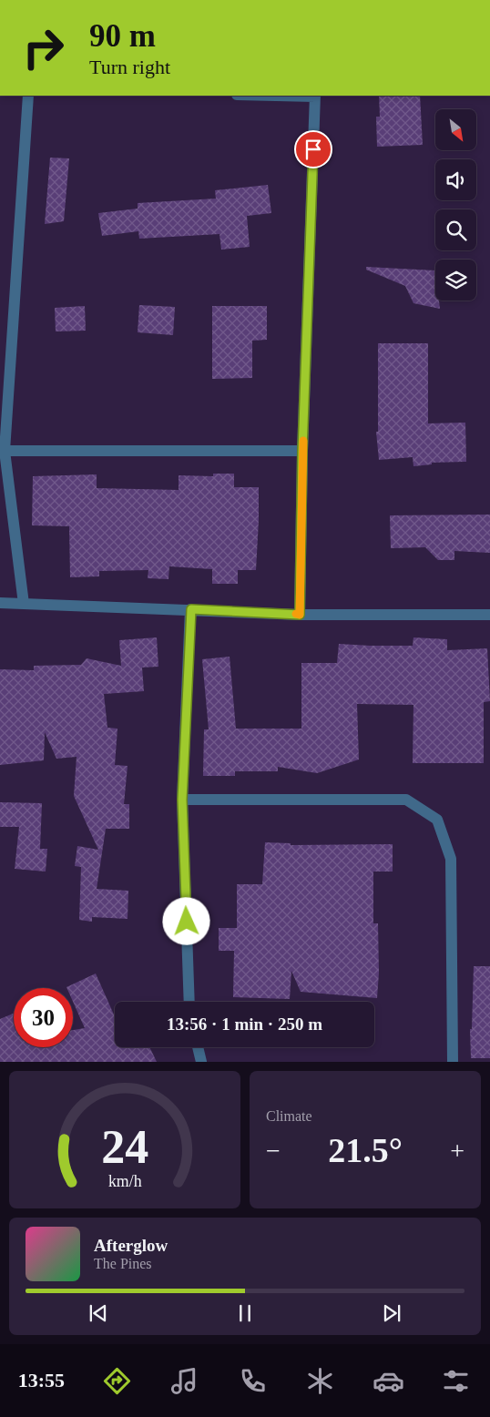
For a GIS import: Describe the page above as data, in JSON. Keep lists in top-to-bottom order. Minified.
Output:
{"north":"bottom right","page":{"turn":["90 m","Turn right"],"limit":"30","trip":"13:56 · 1 min · 250 m","tile":"Climate","heat":["−","21.5°","+"],"song":["Afterglow","The Pines"],"tabs":"13:55","gauge":["24","km/h"]}}
